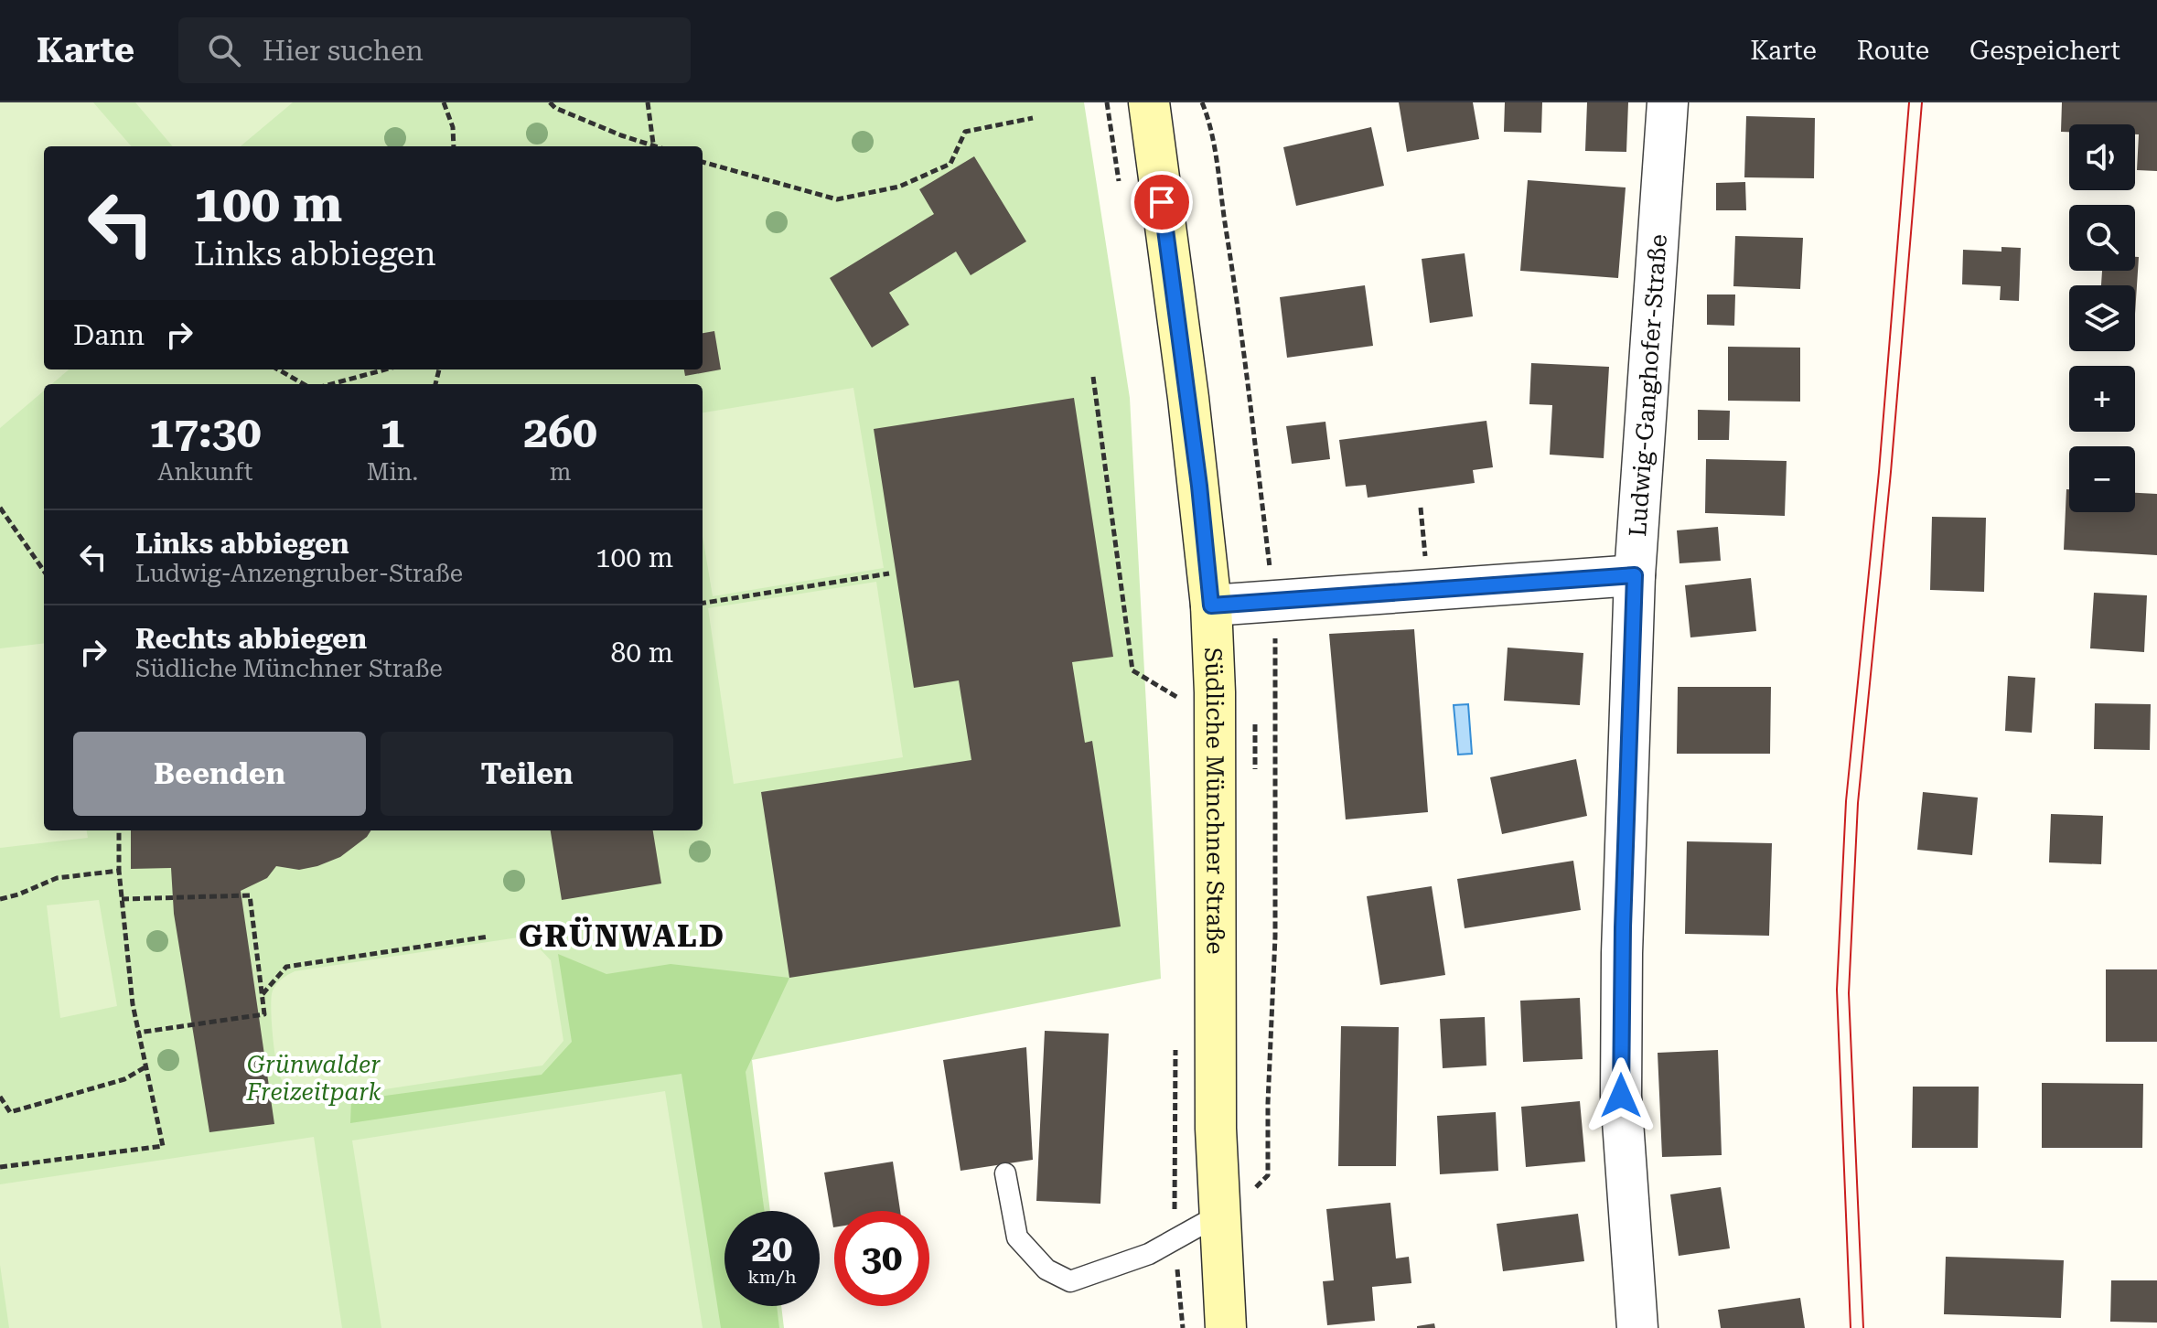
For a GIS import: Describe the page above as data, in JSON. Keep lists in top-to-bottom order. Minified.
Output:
{"streets":{"main road":["Südliche Münchner Straße"],"street":["Ludwig-Ganghofer-Straße"]},"districts":["GRÜNWALD"],"parks":["Grünwalder Freizeitpark"],"page":{"header":"Karte","search":"Hier suchen","nav":["Karte","Route","Gespeichert"],"map_buttons":["+","−"],"turn":["100 m","Links abbiegen"],"then":"Dann","eta":["17:30","Ankunft","1","Min.","260","m"],"list":[{"name":"Links abbiegen","note":"Ludwig-Anzengruber-Straße","value":"100 m"},{"name":"Rechts abbiegen","note":"Südliche Münchner Straße","value":"80 m"}],"buttons":["Beenden","Teilen"],"speed":"20 km/h","limit":"30"}}
